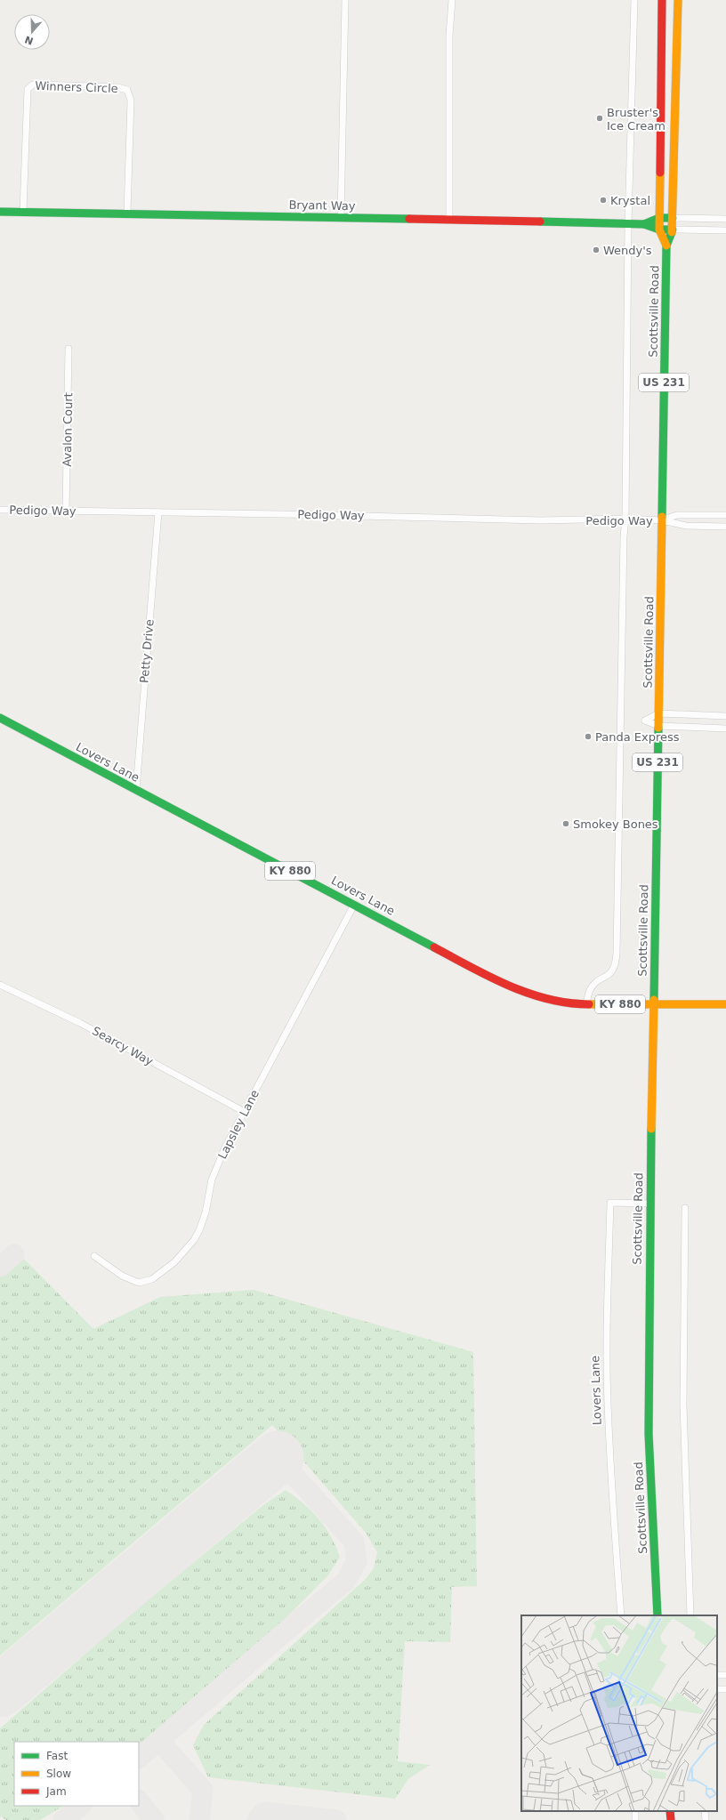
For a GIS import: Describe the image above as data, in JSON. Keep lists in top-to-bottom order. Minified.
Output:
{"streets":{"main road":["Bryant Way","Scottsville Road","US 231","Lovers Lane","KY 880"],"street":["Winners Circle","Avalon Court","Pedigo Way","Petty Drive","Searcy Way","Lapsley Lane"]},"crossings":[["Winners Circle","Bryant Way"],["Bryant Way","Scottsville Road"],["Scottsville Road","Pedigo Way"],["Scottsville Road","Lovers Lane"],["Avalon Court","Pedigo Way"],["Pedigo Way","Petty Drive"],["Petty Drive","Lovers Lane"],["Lovers Lane","Lapsley Lane"],["Searcy Way","Lapsley Lane"]],"places":["Bruster's Ice Cream","Krystal","Wendy's","Panda Express","Smokey Bones"],"legend":["Fast","Slow","Jam"],"north":"bottom"}
